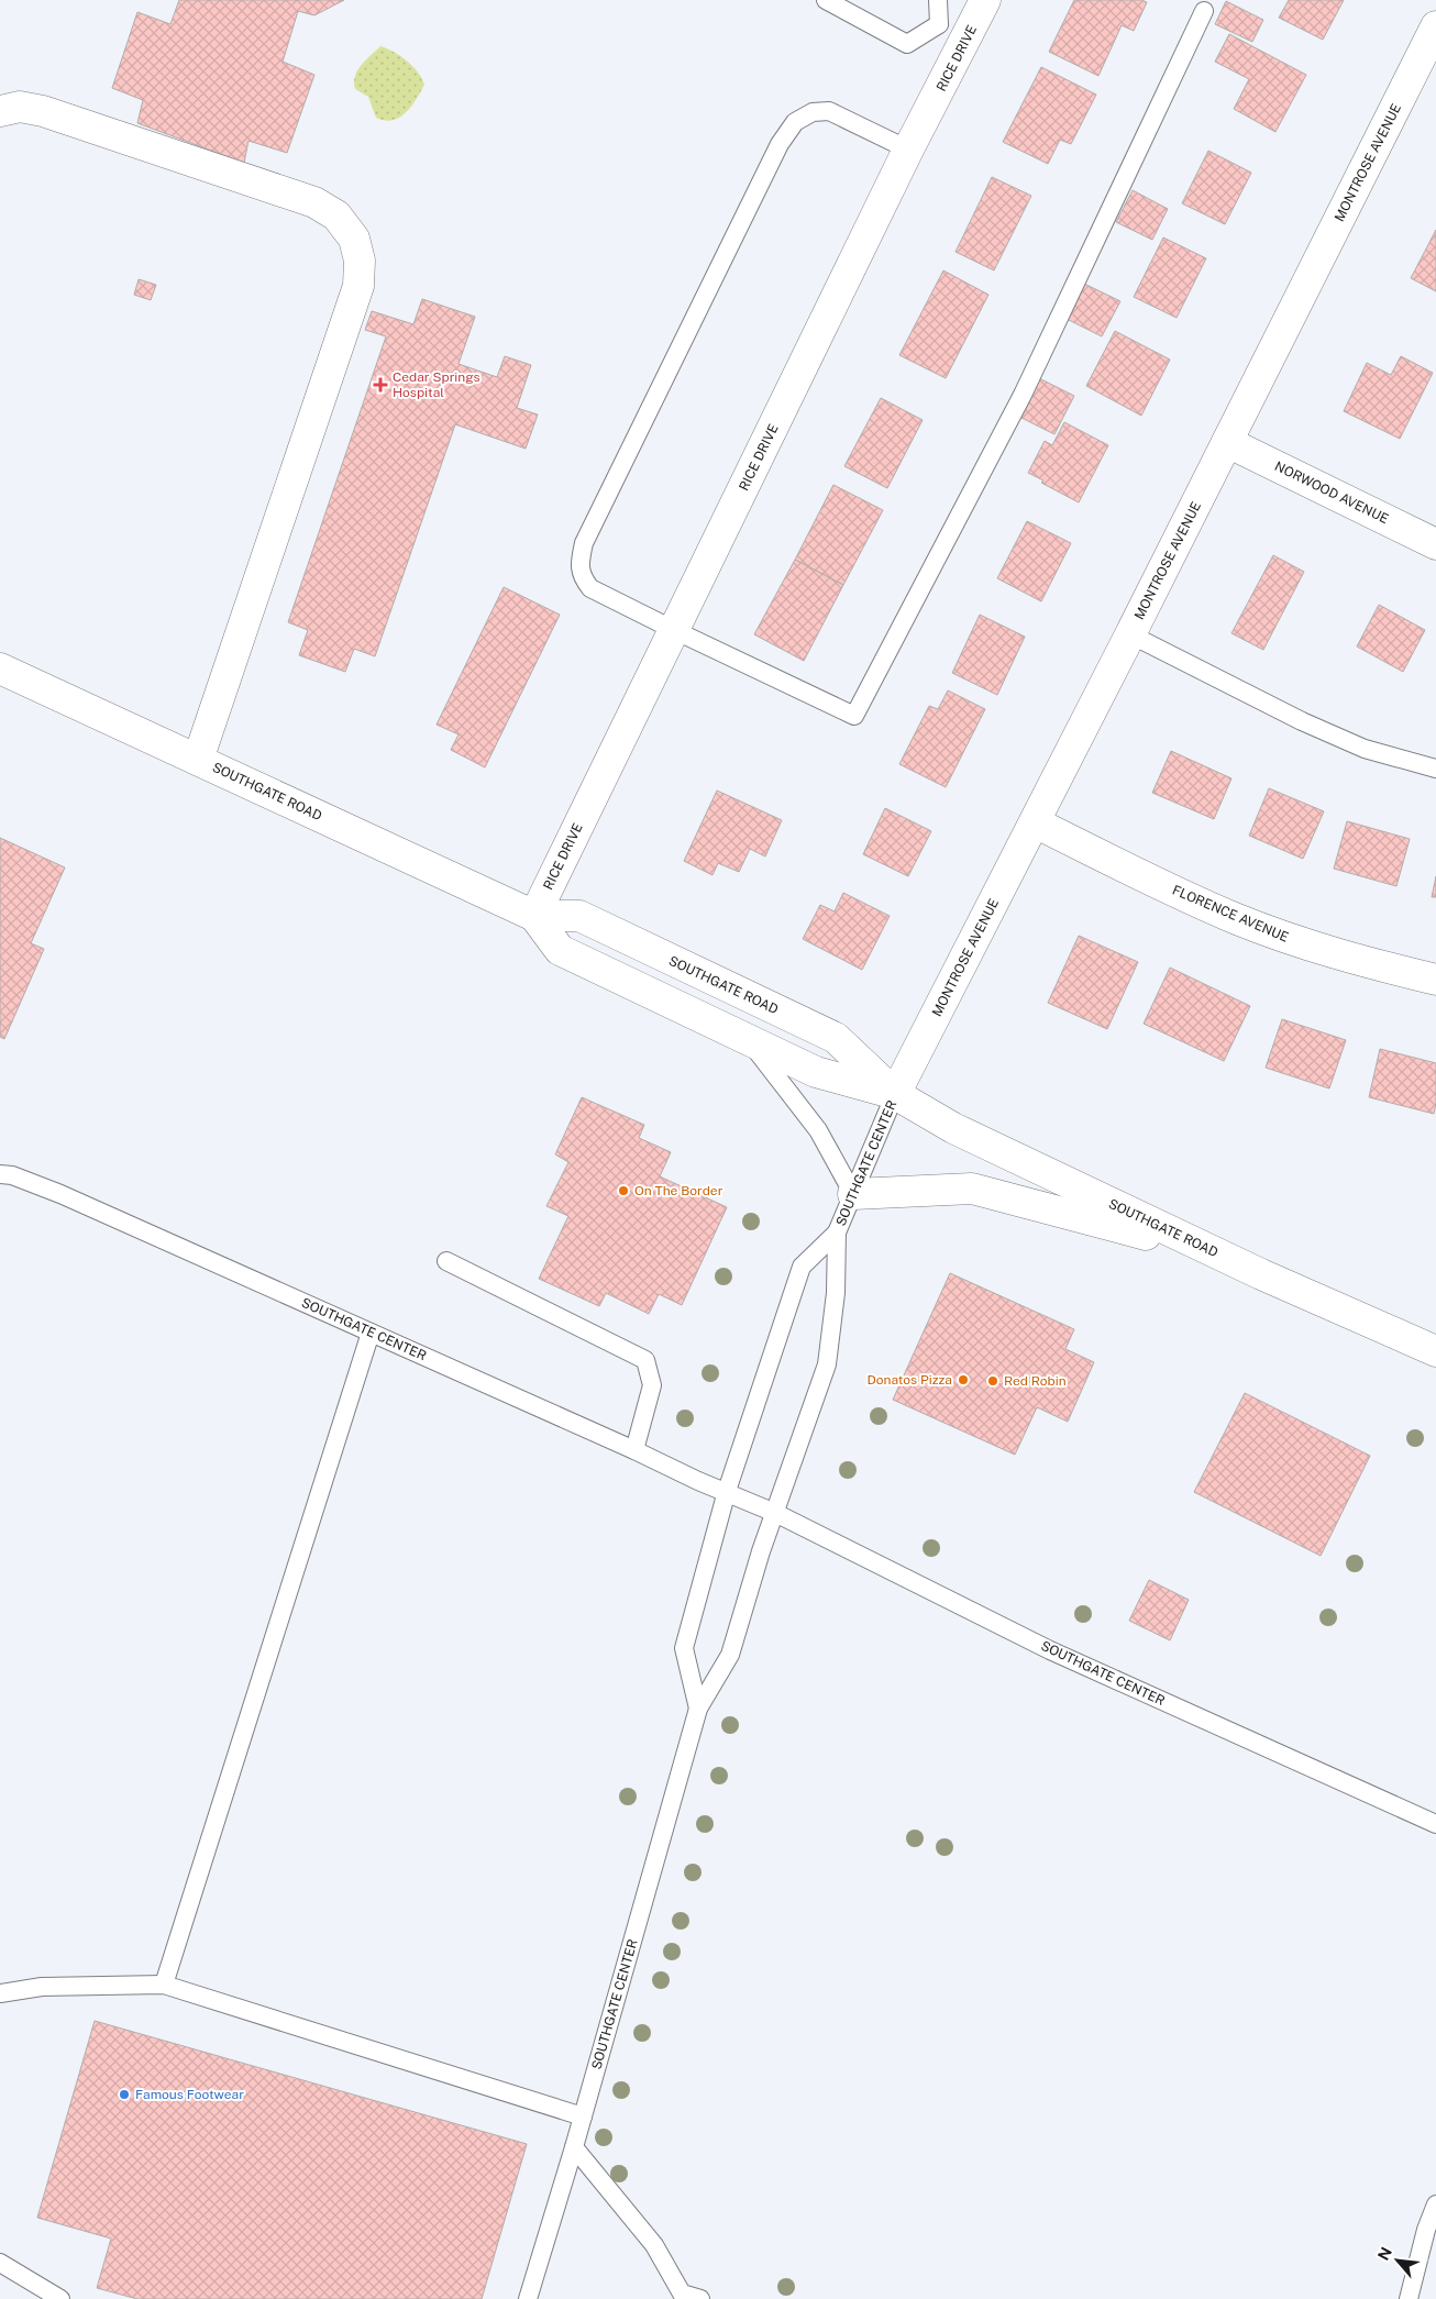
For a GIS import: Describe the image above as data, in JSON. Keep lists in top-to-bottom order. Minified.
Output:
{"streets":{"street":["RICE DRIVE","MONTROSE AVENUE","NORWOOD AVENUE","SOUTHGATE ROAD","FLORENCE AVENUE"],"lane":["SOUTHGATE CENTER"]},"crossings":[["RICE DRIVE","SOUTHGATE ROAD"],["MONTROSE AVENUE","NORWOOD AVENUE"],["MONTROSE AVENUE","SOUTHGATE ROAD"],["MONTROSE AVENUE","FLORENCE AVENUE"],["MONTROSE AVENUE","SOUTHGATE CENTER"],["SOUTHGATE ROAD","SOUTHGATE CENTER"]],"places":{"health":["Cedar Springs Hospital"],"other":["On The Border","Donatos Pizza","Red Robin","Famous Footwear"]},"north":"top left"}
